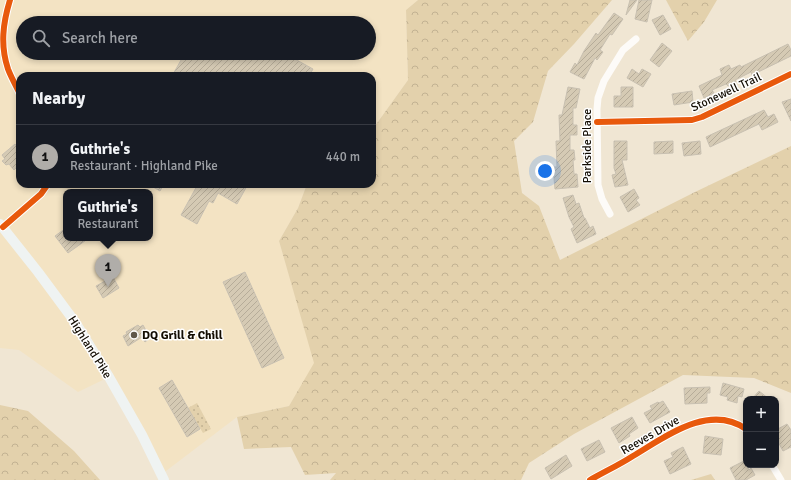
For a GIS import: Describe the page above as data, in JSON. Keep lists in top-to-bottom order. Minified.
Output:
{"streets":{"main road":["Highland Pike"],"street":["Stonewell Trail","Parkside Place","Reeves Drive"]},"crossings":[["Stonewell Trail","Parkside Place"]],"places":["DQ Grill & Chill"],"page":{"search":"Search here","heading":"Nearby","list":[{"mark":"1","name":"Guthrie's","note":"Restaurant · Highland Pike","value":"440 m"}],"popup":["Guthrie's","Restaurant"],"pins":"1","map_buttons":["+","−"]}}
